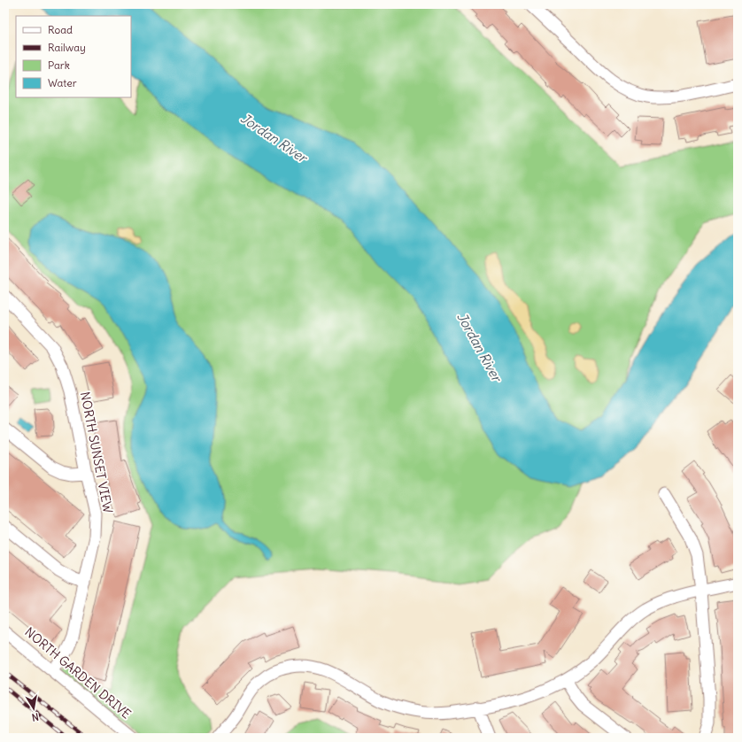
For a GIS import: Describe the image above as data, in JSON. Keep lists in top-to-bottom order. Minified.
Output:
{"streets":{"street":["NORTH SUNSET VIEW","NORTH GARDEN DRIVE"]},"crossings":[["NORTH SUNSET VIEW","NORTH GARDEN DRIVE"]],"water":["Jordan River"],"legend":["Road","Railway","Park","Water"],"north":"bottom"}
